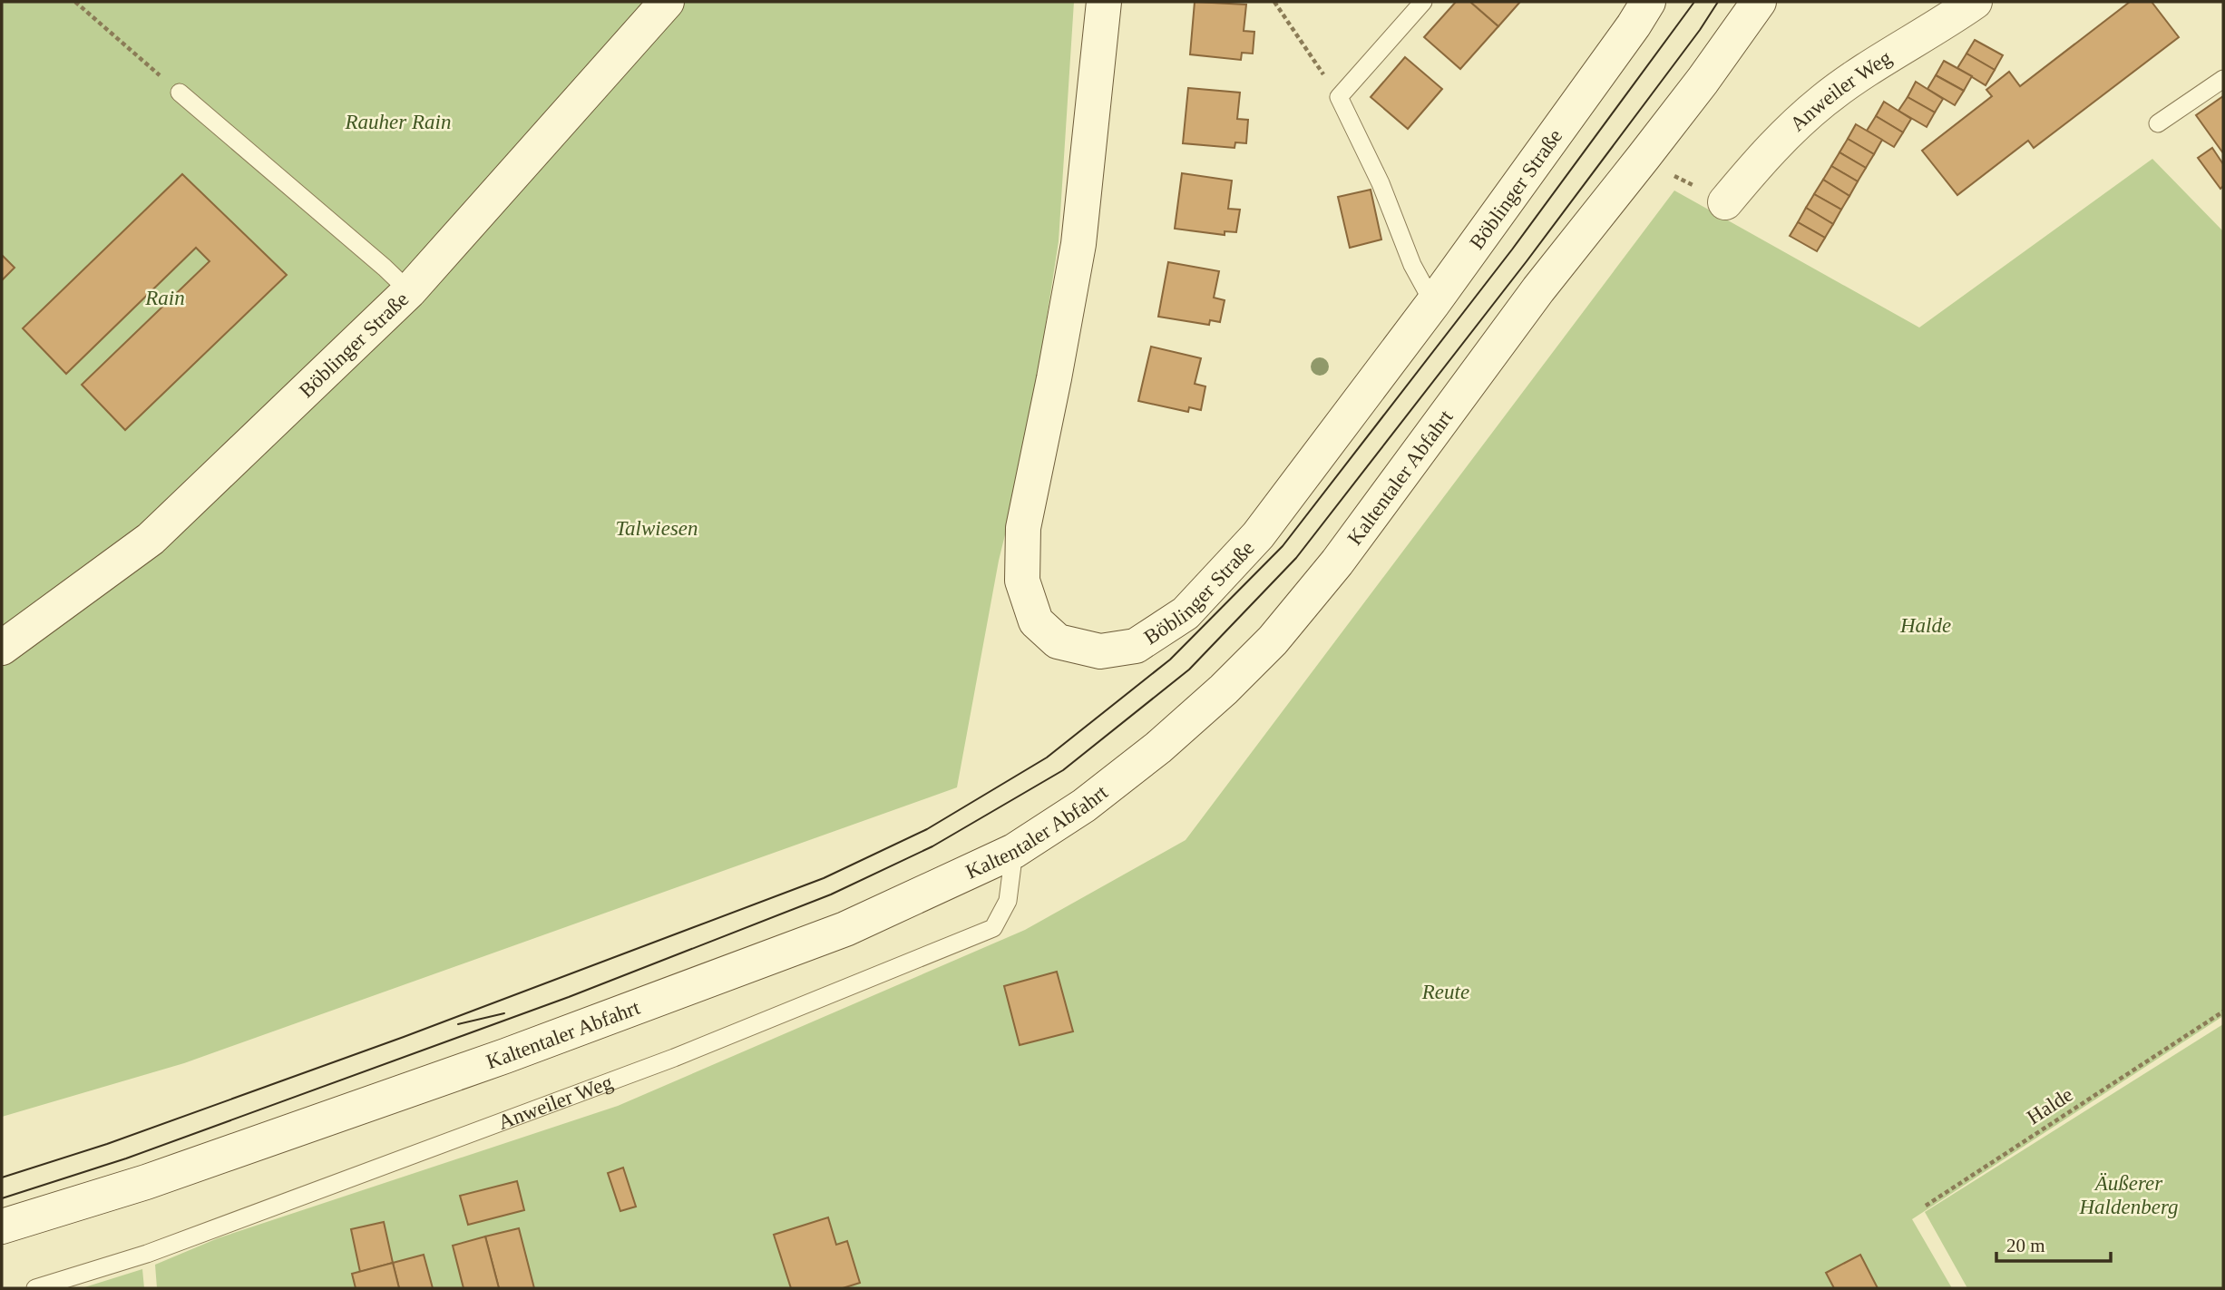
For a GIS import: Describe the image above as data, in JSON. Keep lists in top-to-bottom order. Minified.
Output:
{"streets":{"main road":["Anweiler Weg","Böblinger Straße","Kaltentaler Abfahrt"],"path":["Halde"]},"crossings":[["Anweiler Weg","Kaltentaler Abfahrt"]],"parks":["Rauher Rain","Rain","Talwiesen","Halde","Reute","Äußerer Haldenberg"],"scale_bar":"20 m"}
